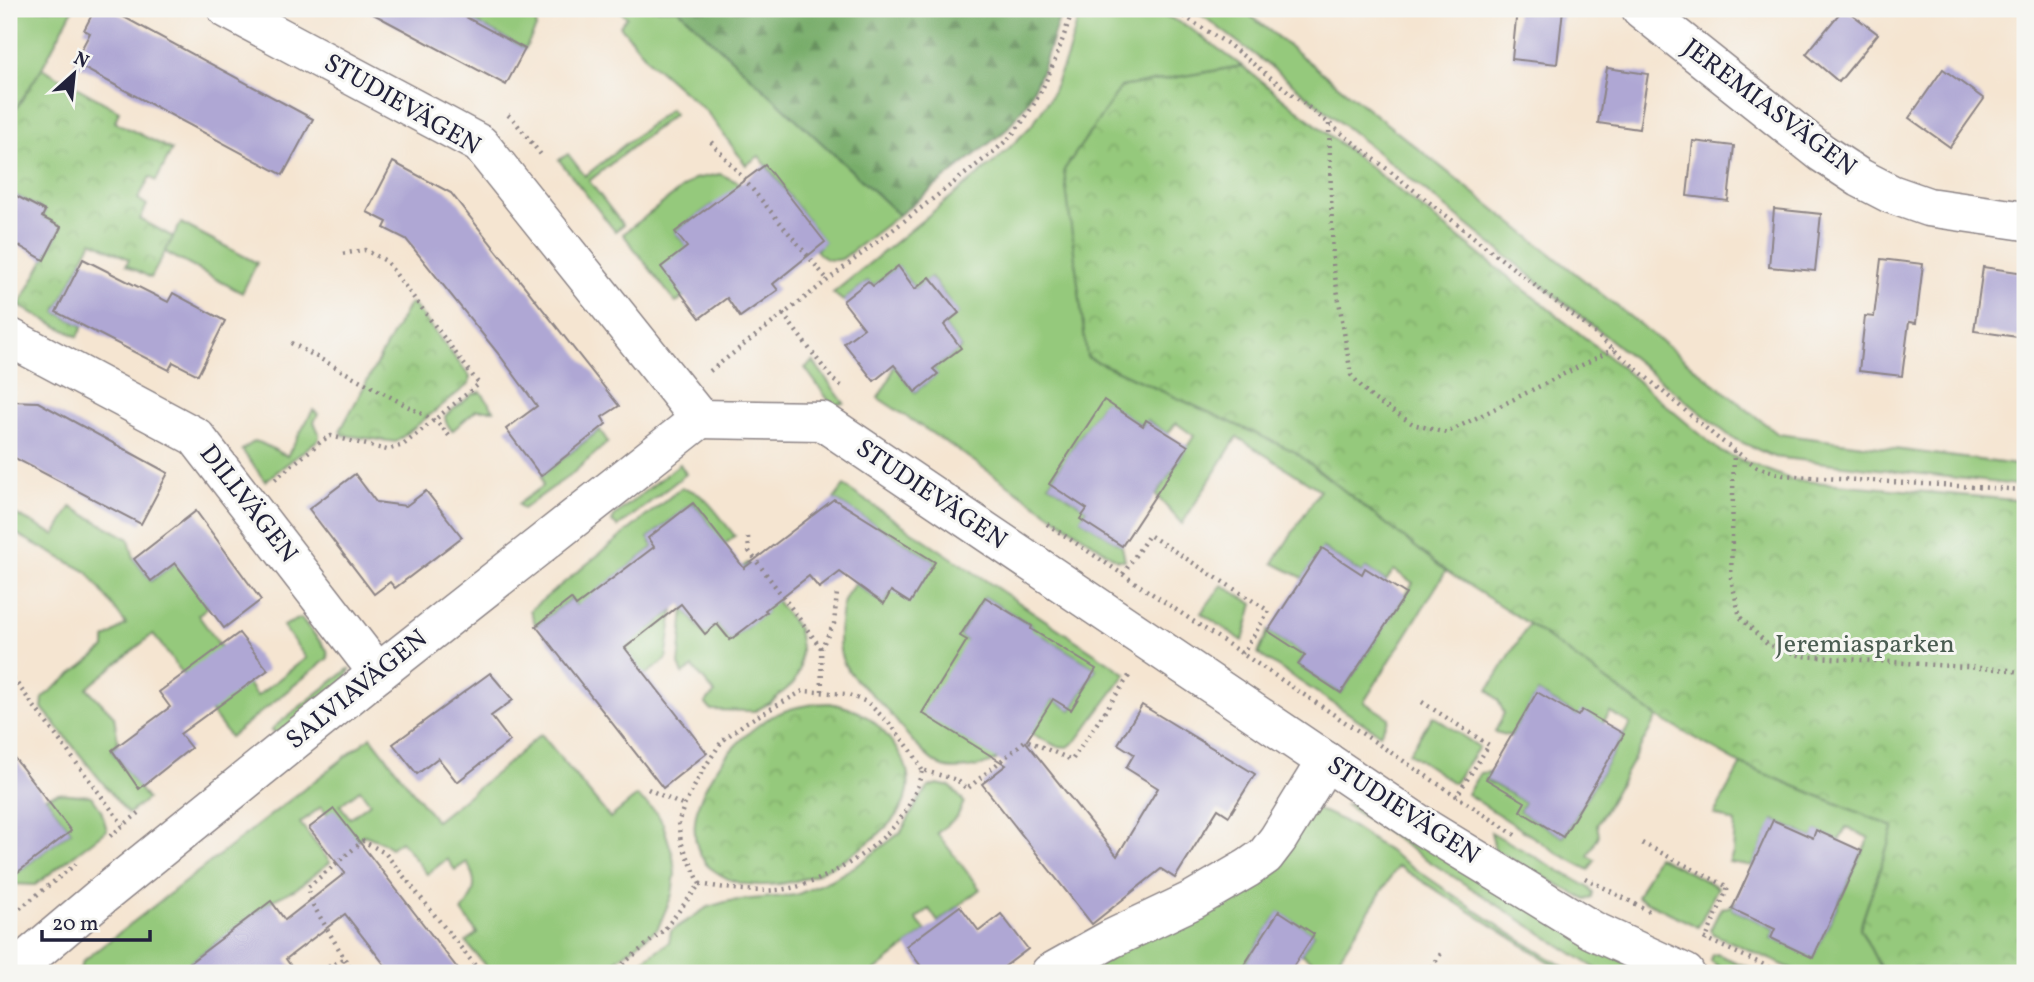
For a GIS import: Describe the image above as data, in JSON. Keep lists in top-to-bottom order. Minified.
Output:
{"streets":{"street":["STUDIEVÄGEN","JEREMIASVÄGEN","DILLVÄGEN","SALVIAVÄGEN"]},"crossings":[["STUDIEVÄGEN","SALVIAVÄGEN"],["DILLVÄGEN","SALVIAVÄGEN"]],"parks":["Jeremiasparken"],"scale_bar":"20 m","north":"top right"}
